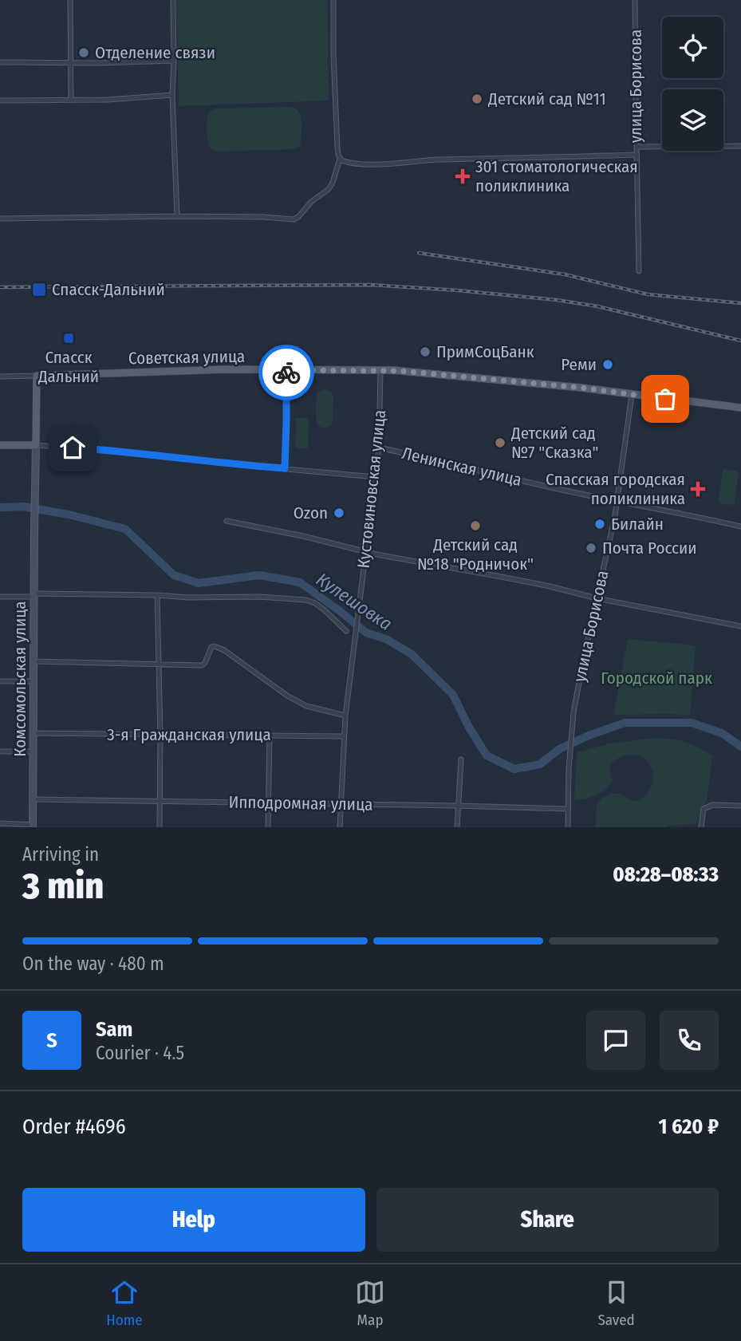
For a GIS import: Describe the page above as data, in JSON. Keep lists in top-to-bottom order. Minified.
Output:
{"streets":{"main road":["Советская улица","Комсомольская улица"],"street":["улица Борисова","Ленинская улица","Кустовиновская улица","3-я Гражданская улица","Ипподромная улица"]},"crossings":[["улица Борисова","Советская улица"],["улица Борисова","Ленинская улица"],["улица Борисова","Ипподромная улица"],["Советская улица","Кустовиновская улица"],["Ленинская улица","Кустовиновская улица"],["Комсомольская улица","3-я Гражданская улица"],["Комсомольская улица","Ипподромная улица"]],"water":["Кулешовка"],"parks":["Городской парк"],"places":{"other":["Отделение связи","Детский сад №11","ПримСоцБанк","Реми","Детский сад №7 \"Сказка\"","Ozon","Билайн","Детский сад №18 \"Родничок\"","Почта России"],"health":["301 стоматологическая поликлиника","Спасская городская поликлиника"],"transit":["Спасск-Дальний","Спасск Дальний"]},"page":{"heading":["3 min","Arriving in","08:28–08:33"],"panel":["Sam","Courier · 4.5","Order #4696","1 620 ₽"],"bar":"On the way · 480 m","round":"S","buttons":["Help","Share"],"tabs":["Home","Map","Saved"]}}
